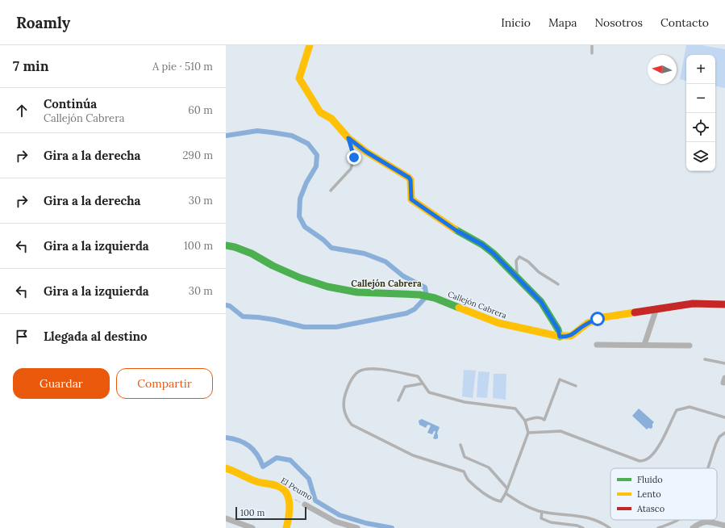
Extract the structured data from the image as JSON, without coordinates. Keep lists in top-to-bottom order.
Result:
{
  "streets": {
    "street": ["Callejón Cabrera", "El Peumo"]
  },
  "districts": ["Callejón Cabrera"],
  "legend": ["Fluido", "Lento", "Atasco"],
  "scale_bar": "100 m",
  "north": "left",
  "page": {
    "header": "Roamly",
    "nav": [
      "Inicio",
      "Mapa",
      "Nosotros",
      "Contacto"
    ],
    "heading": ["7 min", "A pie · 510 m"],
    "map_buttons": ["+", "−"],
    "list": [
      ["Continúa", "Callejón Cabrera", "60 m"],
      ["Gira a la derecha", "290 m"],
      ["Gira a la derecha", "30 m"],
      ["Gira a la izquierda", "100 m"],
      ["Gira a la izquierda", "30 m"],
      "Llegada al destino"
    ],
    "buttons": ["Guardar", "Compartir"],
    "scale": "100 m"
  }
}
